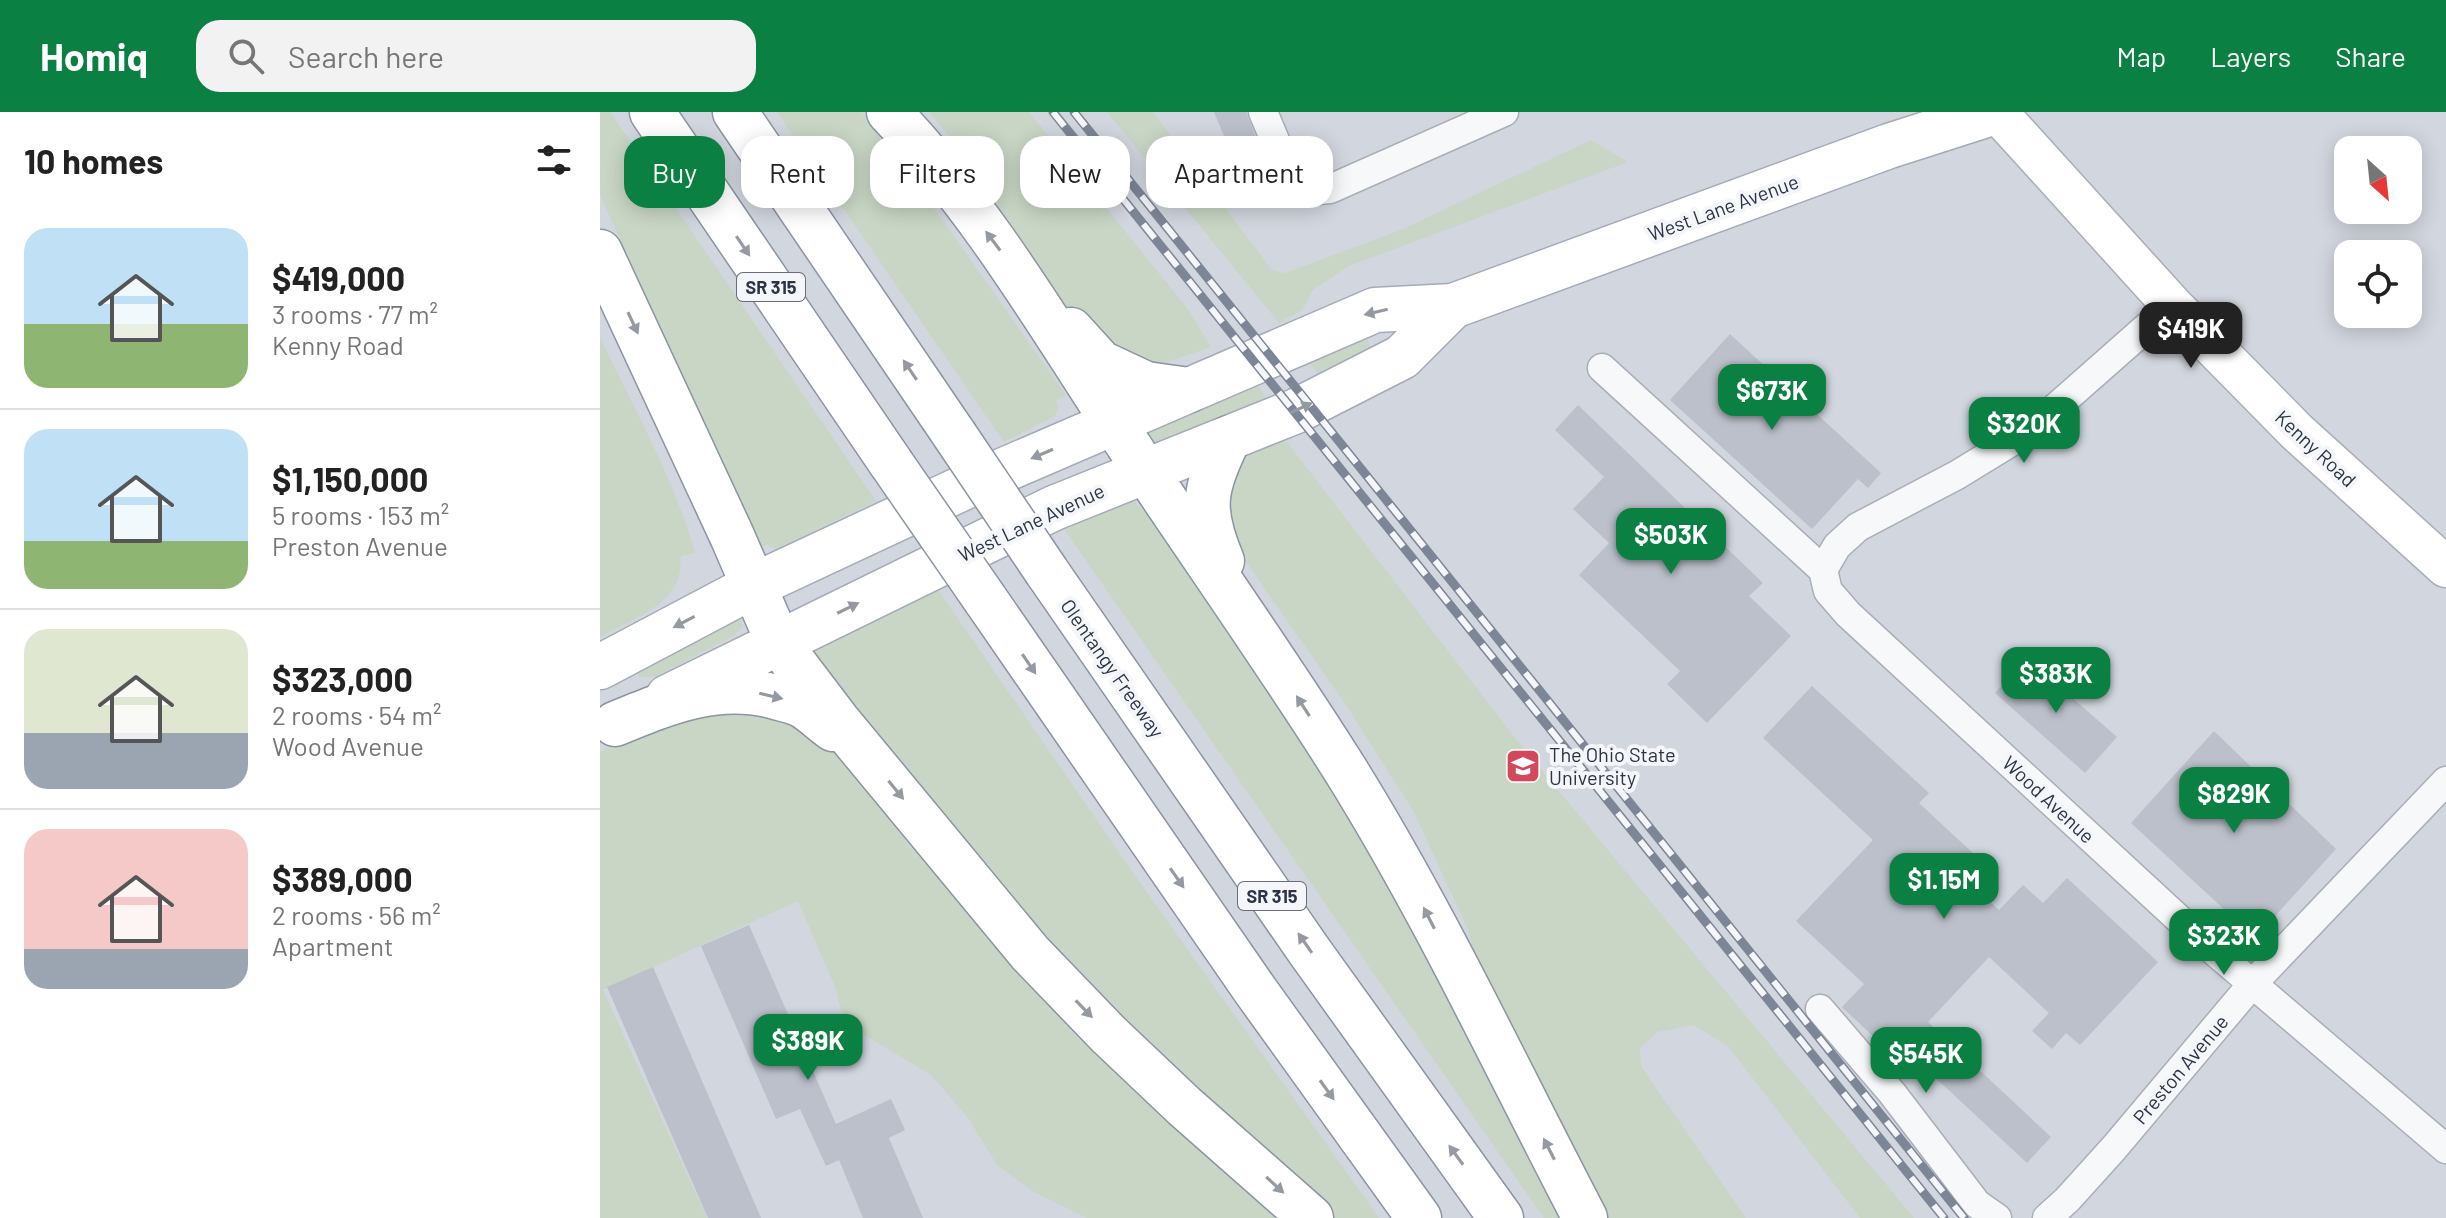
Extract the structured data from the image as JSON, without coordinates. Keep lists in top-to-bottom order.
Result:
{
  "streets": {
    "main road": [
      "West Lane Avenue",
      "SR 315",
      "Kenny Road",
      "Olentangy Freeway"
    ],
    "street": ["Wood Avenue", "Preston Avenue"]
  },
  "crossings": [
    ["West Lane Avenue", "Kenny Road"],
    ["Wood Avenue", "Preston Avenue"]
  ],
  "places": {
    "school or university": ["The Ohio State University"]
  },
  "north": "bottom right",
  "page": {
    "header": "Homiq",
    "search": "Search here",
    "nav": ["Map", "Layers", "Share"],
    "heading": "10 homes",
    "chip": [
      "Buy",
      "Rent",
      "Filters",
      "New",
      "Apartment"
    ],
    "list": [
      {
        "name": "$419,000",
        "note": "3 rooms · 77 m² · Kenny Road"
      },
      {
        "name": "$1,150,000",
        "note": "5 rooms · 153 m² · Preston Avenue"
      },
      {
        "name": "$323,000",
        "note": "2 rooms · 54 m² · Wood Avenue"
      },
      {
        "name": "$389,000",
        "note": "2 rooms · 56 m² · Apartment"
      }
    ],
    "price": [
      "$419K",
      "$673K",
      "$320K",
      "$503K",
      "$383K",
      "$829K",
      "$1.15M",
      "$323K",
      "$389K",
      "$545K"
    ]
  }
}
